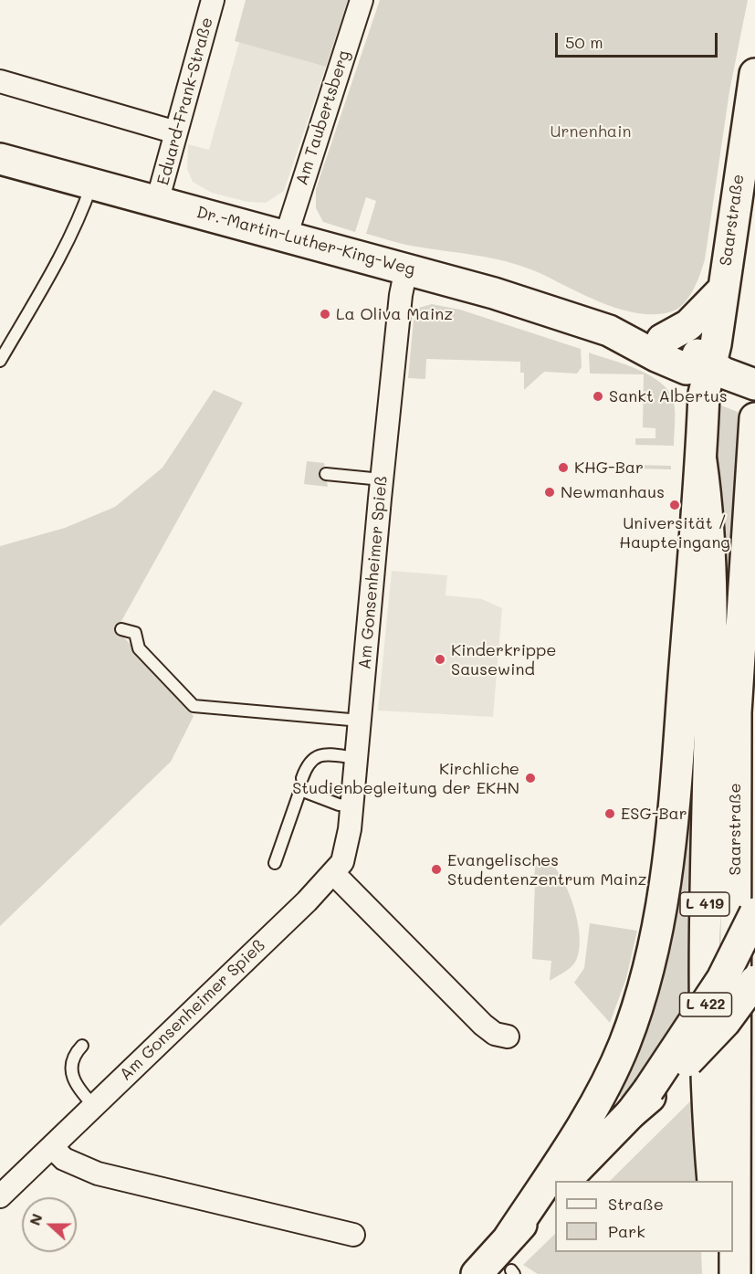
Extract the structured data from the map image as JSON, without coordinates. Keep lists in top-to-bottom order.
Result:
{
  "streets": {
    "main road": [
      "Saarstraße",
      "Dr.-Martin-Luther-King-Weg",
      "L 419",
      "L 422"
    ],
    "street": ["Eduard-Frank-Straße", "Am Taubertsberg", "Am Gonsenheimer Spieß"]
  },
  "crossings": [
    ["Eduard-Frank-Straße", "Dr.-Martin-Luther-King-Weg"],
    ["Am Taubertsberg", "Dr.-Martin-Luther-King-Weg"],
    ["Saarstraße", "Dr.-Martin-Luther-King-Weg"],
    ["Saarstraße", "L 419"],
    ["Dr.-Martin-Luther-King-Weg", "Am Gonsenheimer Spieß"]
  ],
  "parks": ["Urnenhain"],
  "places": [
    "La Oliva Mainz",
    "Sankt Albertus",
    "KHG-Bar",
    "Newmanhaus",
    "Universität / Haupteingang",
    "Kinderkrippe Sausewind",
    "Kirchliche Studienbegleitung der EKHN",
    "ESG-Bar",
    "Evangelisches Studentenzentrum Mainz"
  ],
  "legend": ["Straße", "Park"],
  "scale_bar": "50 m",
  "north": "left"
}
